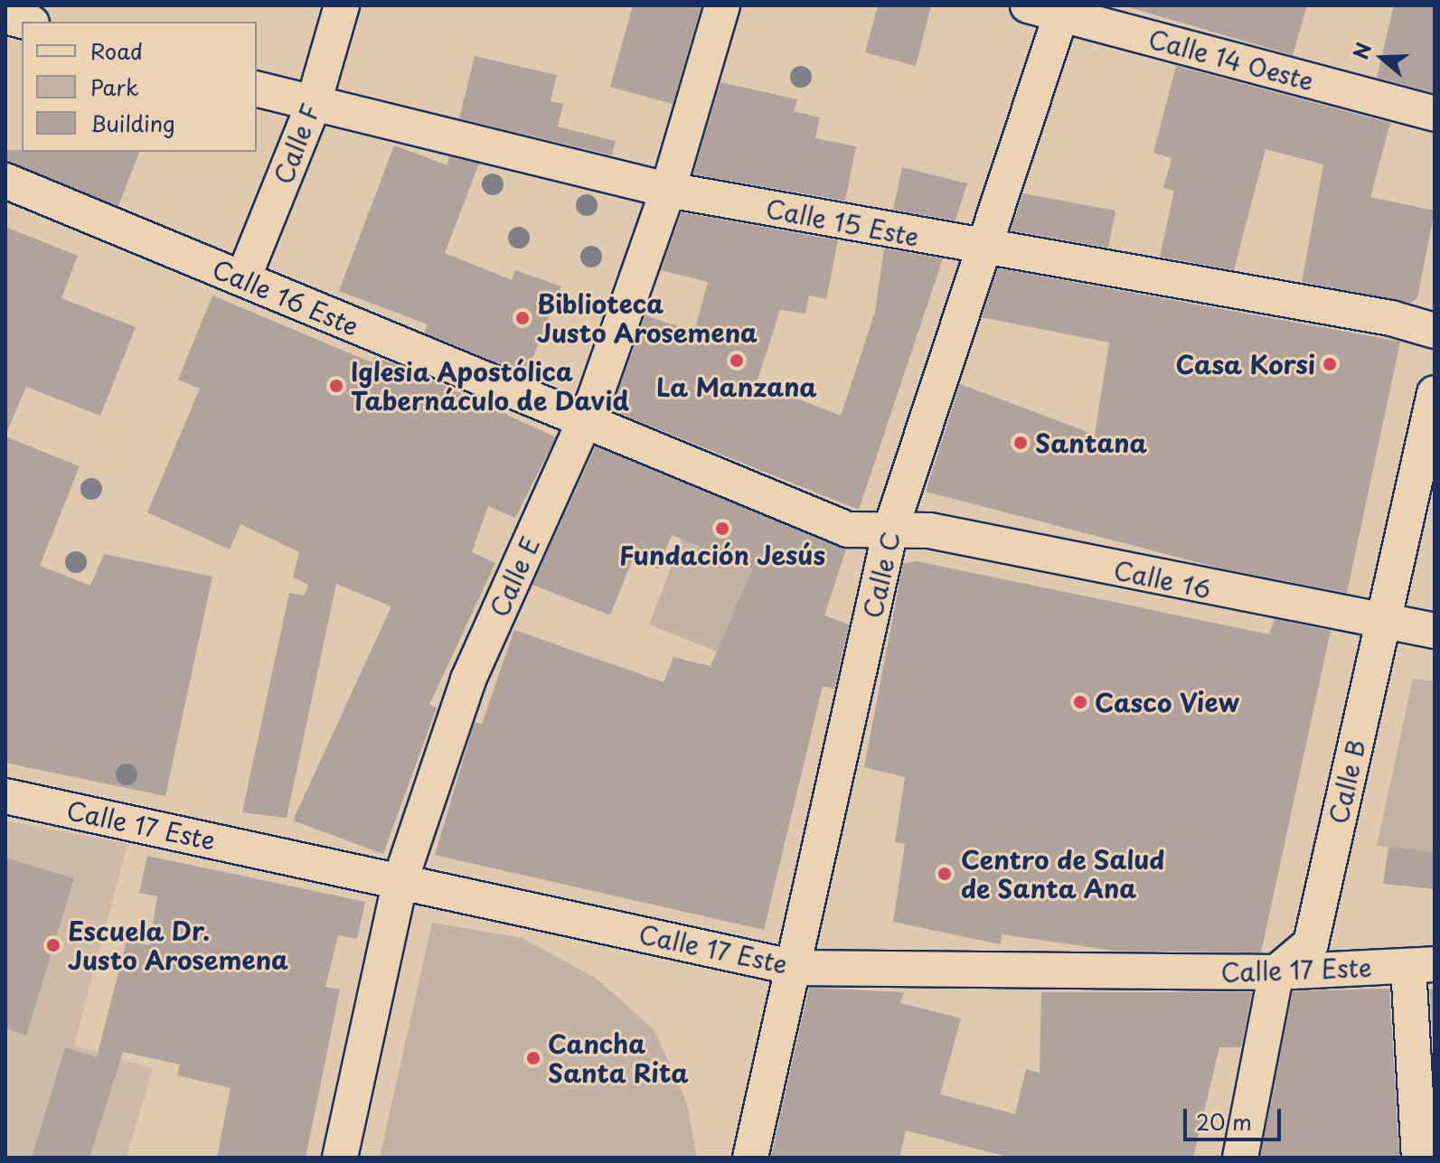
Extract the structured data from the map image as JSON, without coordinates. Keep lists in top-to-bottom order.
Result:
{
  "streets": {
    "street": [
      "Calle 14 Oeste",
      "Calle F",
      "Calle 15 Este",
      "Calle 16 Este",
      "Calle C",
      "Calle E",
      "Calle 16",
      "Calle B",
      "Calle 17 Este"
    ]
  },
  "crossings": [
    ["Calle 14 Oeste", "Calle C"],
    ["Calle F", "Calle 15 Este"],
    ["Calle F", "Calle 16 Este"],
    ["Calle 15 Este", "Calle C"],
    ["Calle 15 Este", "Calle E"],
    ["Calle 16 Este", "Calle C"],
    ["Calle 16 Este", "Calle E"],
    ["Calle 16 Este", "Calle 16"],
    ["Calle C", "Calle 16"],
    ["Calle C", "Calle 17 Este"],
    ["Calle E", "Calle 17 Este"],
    ["Calle 16", "Calle B"],
    ["Calle B", "Calle 17 Este"]
  ],
  "places": [
    "Biblioteca Justo Arosemena",
    "La Manzana",
    "Casa Korsi",
    "Iglesia Apostólica Tabernáculo de David",
    "Santana",
    "Fundación Jesús",
    "Casco View",
    "Centro de Salud de Santa Ana",
    "Escuela Dr. Justo Arosemena",
    "Cancha Santa Rita"
  ],
  "legend": ["Road", "Park", "Building"],
  "scale_bar": "20 m",
  "north": "left"
}
